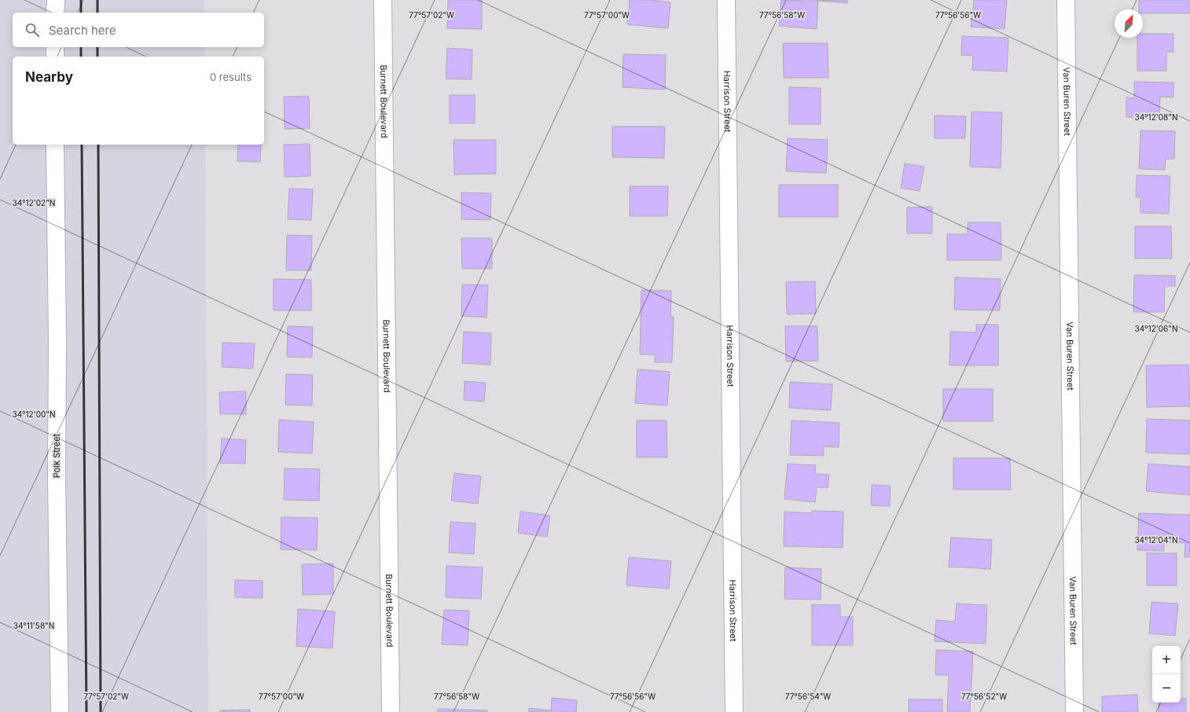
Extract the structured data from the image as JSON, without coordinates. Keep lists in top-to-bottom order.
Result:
{
  "streets": {
    "street": [
      "Burnett Boulevard",
      "Harrison Street",
      "Van Buren Street",
      "Polk Street"
    ]
  },
  "north": "top right",
  "page": {
    "search": "Search here",
    "heading": ["Nearby", "0 results"],
    "map_buttons": ["+", "−"]
  },
  "coordinates": [
    "77°57'02\"W",
    "77°57'00\"W",
    "77°56'58\"W",
    "77°56'56\"W",
    "34°12'08\"N",
    "34°12'02\"N",
    "34°12'06\"N",
    "34°12'00\"N",
    "34°12'04\"N",
    "34°11'58\"N",
    "77°56'52\"W",
    "77°56'54\"W"
  ]
}
